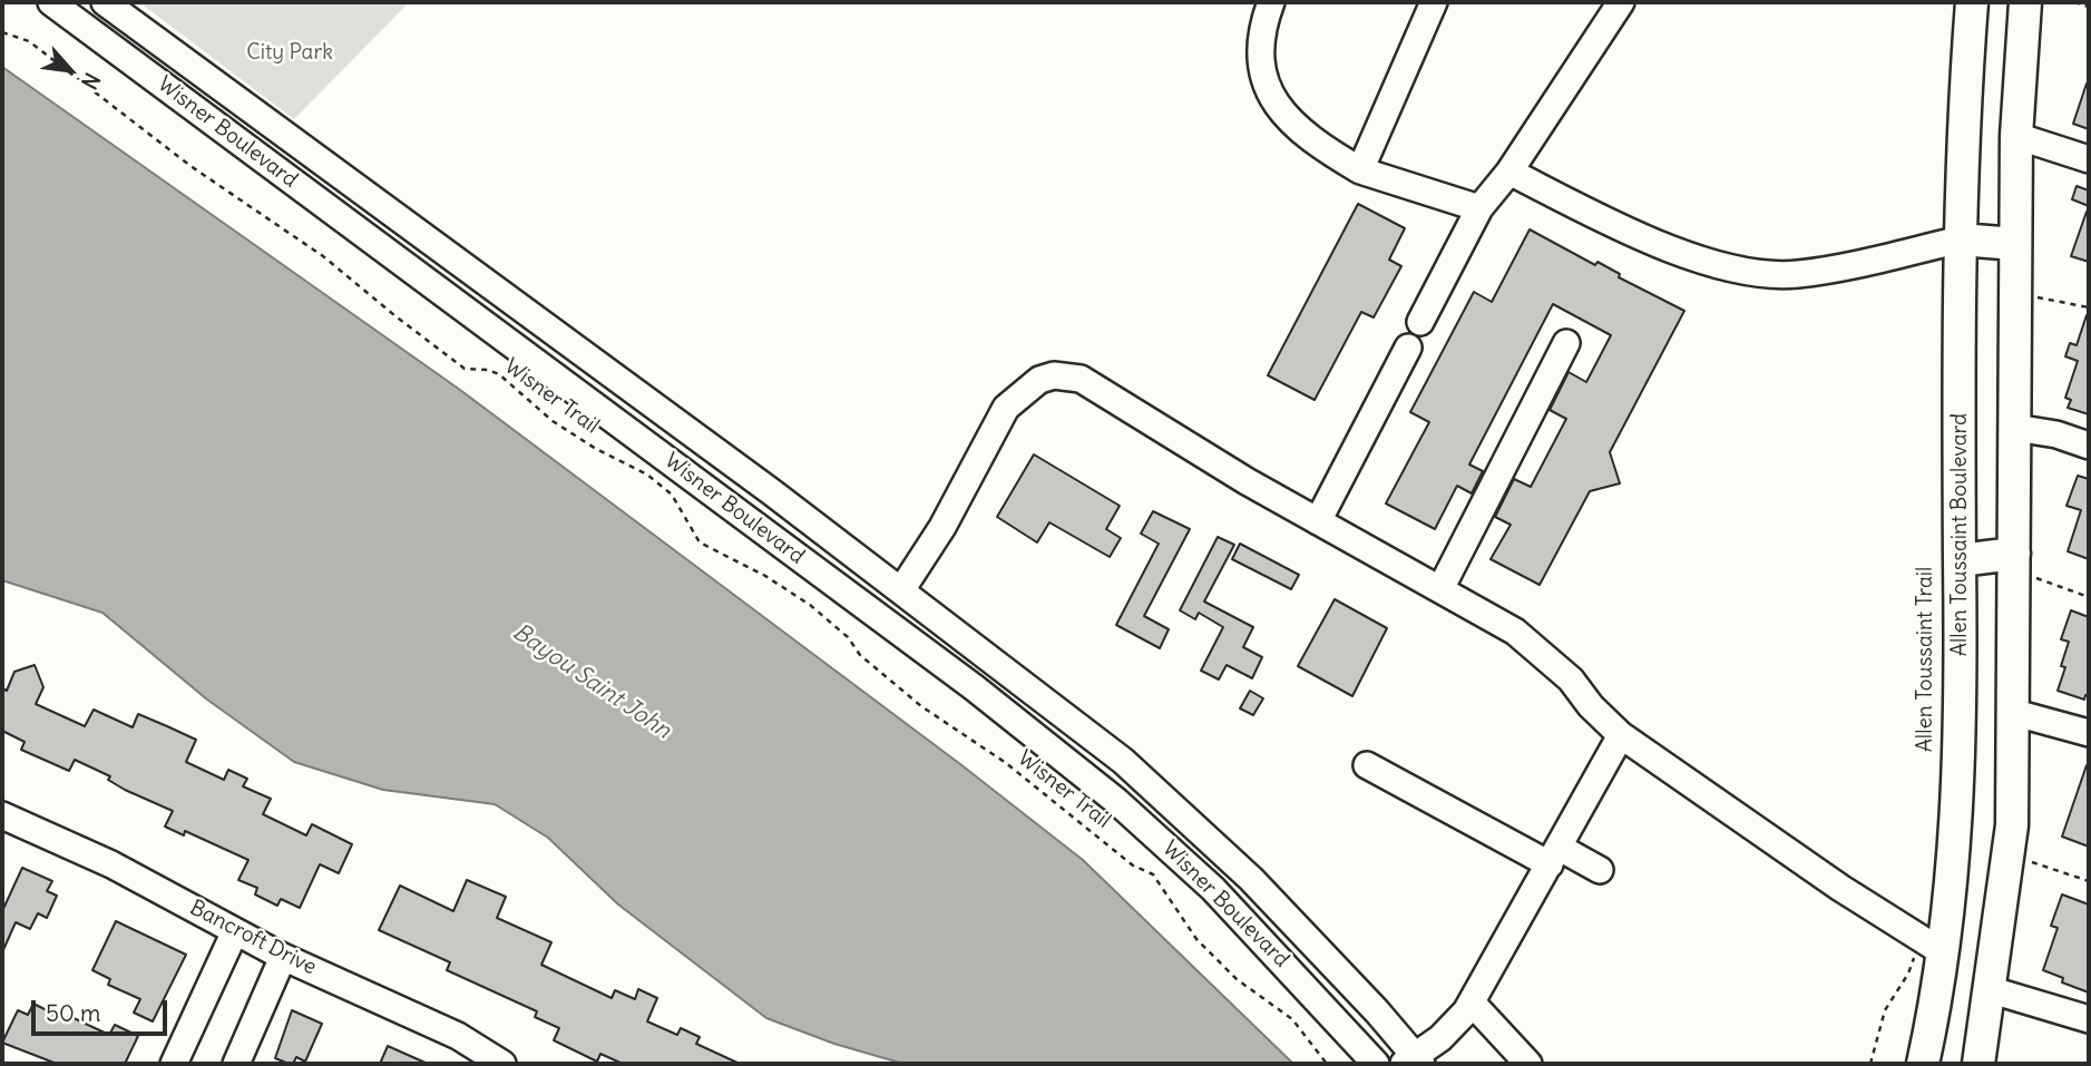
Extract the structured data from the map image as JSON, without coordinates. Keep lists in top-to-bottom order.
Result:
{
  "streets": {
    "main road": ["Allen Toussaint Boulevard"],
    "street": ["Wisner Boulevard", "Bancroft Drive"],
    "path": ["Wisner Trail"]
  },
  "water": ["Bayou Saint John"],
  "parks": ["City Park"],
  "scale_bar": "50 m",
  "north": "bottom right"
}
